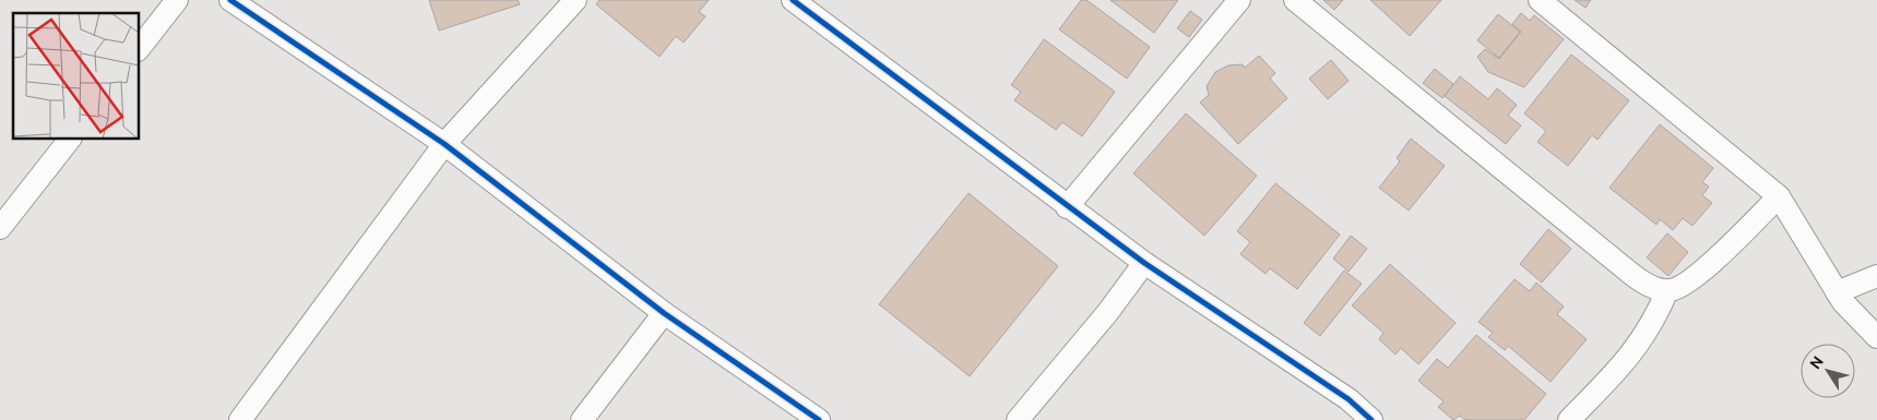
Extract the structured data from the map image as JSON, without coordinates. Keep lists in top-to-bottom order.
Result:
{
  "north": "top left"
}
